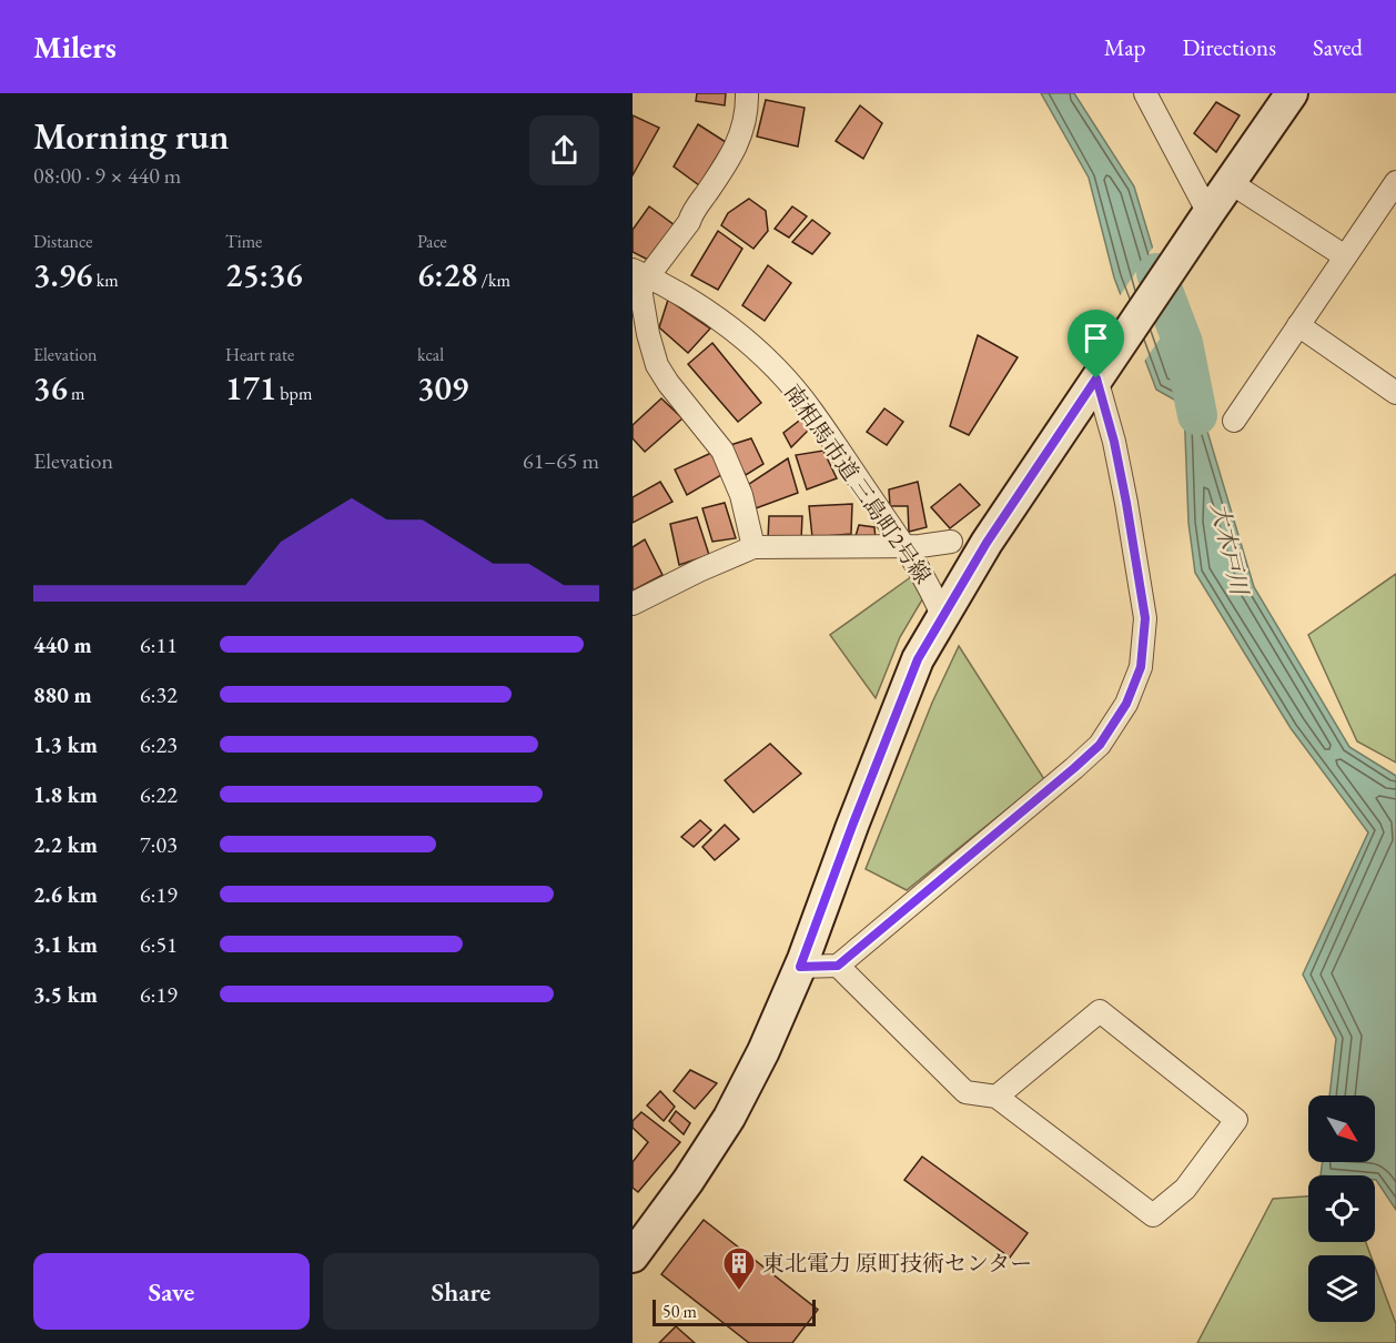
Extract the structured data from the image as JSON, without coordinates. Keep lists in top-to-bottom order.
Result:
{
  "streets": {
    "street": ["南相馬市道 三島町2号線"]
  },
  "water": ["大木戸川"],
  "places": {
    "building": ["東北電力 原町技術センター"]
  },
  "scale_bar": "50 m",
  "north": "bottom right",
  "page": {
    "header": "Milers",
    "nav": ["Map", "Directions", "Saved"],
    "heading": ["Morning run", "08:00 · 9 × 440 m"],
    "stats": [
      ["Distance", "3.96 km"],
      ["Time", "25:36"],
      ["Pace", "6:28 /km"],
      ["Elevation", "36 m"],
      ["Heart rate", "171 bpm"],
      ["kcal", "309"]
    ],
    "chart": ["Elevation", "61–65 m"],
    "list": [
      {
        "name": "440 m",
        "note": "6:11"
      },
      {
        "name": "880 m",
        "note": "6:32"
      },
      {
        "name": "1.3 km",
        "note": "6:23"
      },
      {
        "name": "1.8 km",
        "note": "6:22"
      },
      {
        "name": "2.2 km",
        "note": "7:03"
      },
      {
        "name": "2.6 km",
        "note": "6:19"
      },
      {
        "name": "3.1 km",
        "note": "6:51"
      },
      {
        "name": "3.5 km",
        "note": "6:19"
      }
    ],
    "buttons": ["Save", "Share"],
    "scale": "50 m"
  }
}
